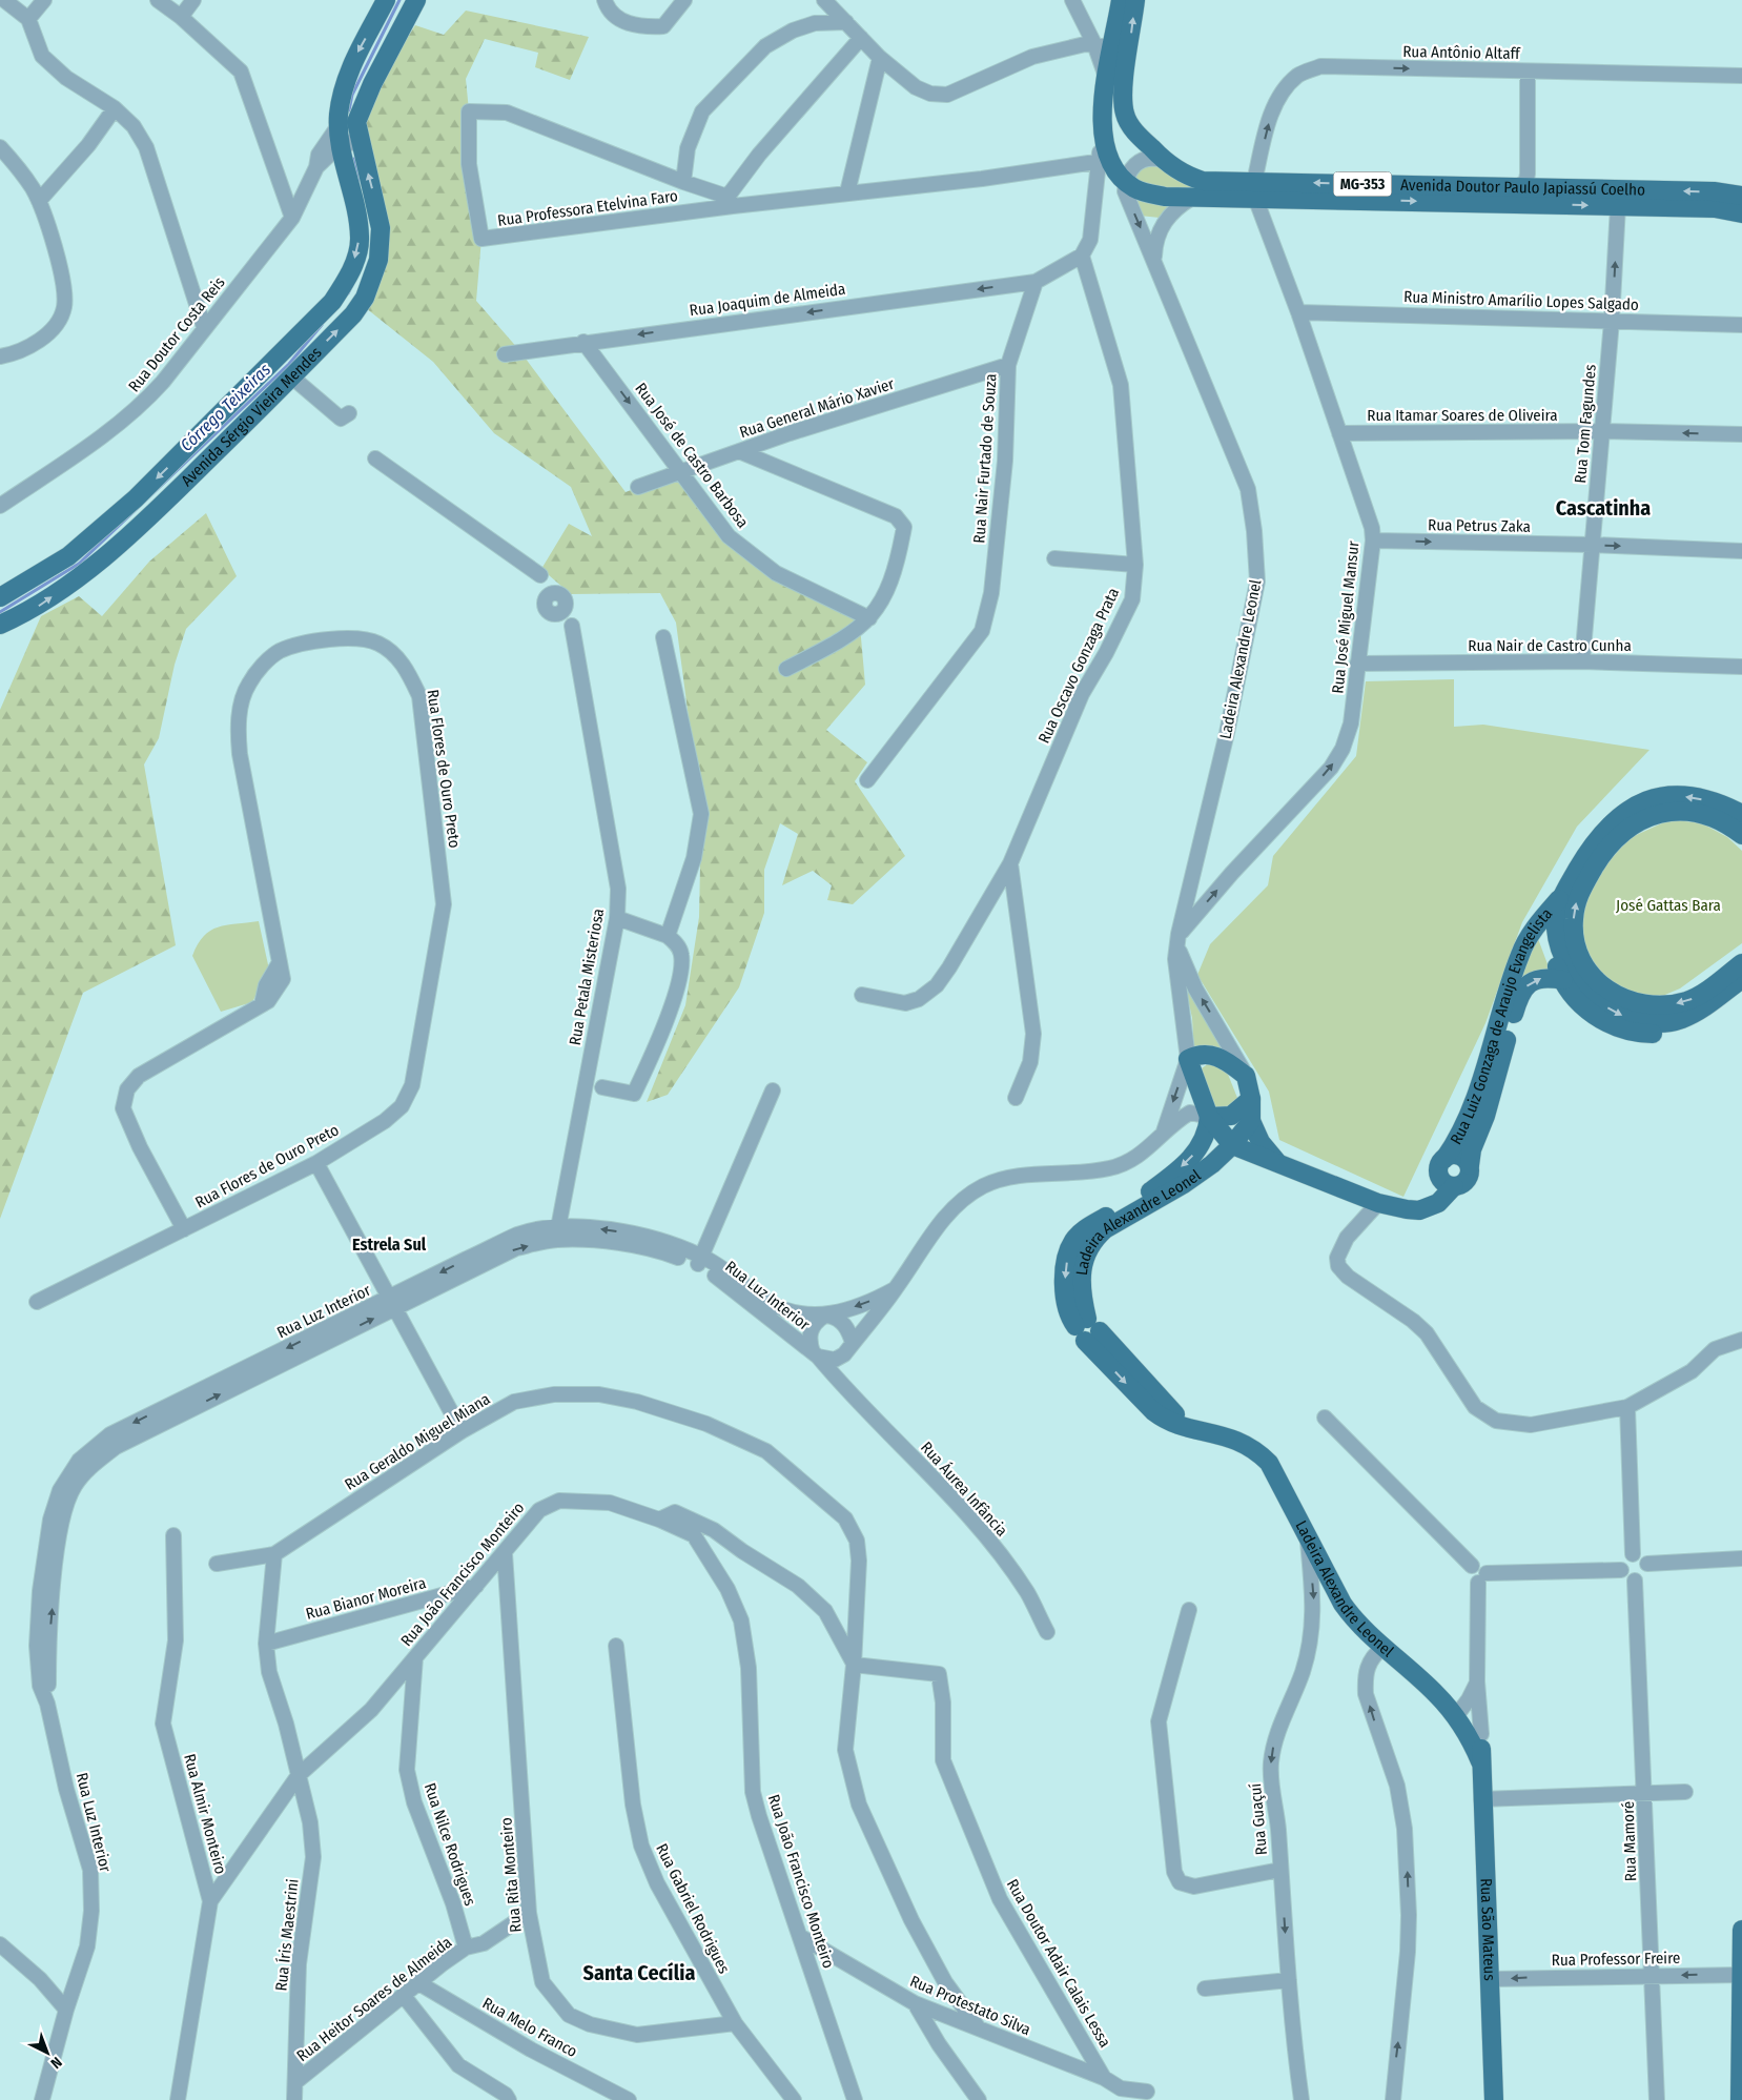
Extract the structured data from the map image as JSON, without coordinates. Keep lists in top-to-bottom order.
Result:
{
  "streets": {
    "main road": [
      "MG-353",
      "Avenida Doutor Paulo Japiassú Coelho",
      "Avenida Sérgio Vieira Mendes",
      "Ladeira Alexandre Leonel",
      "Rua Luiz Gonzaga de Araujo Evangelista",
      "Rua São Mateus"
    ],
    "street": [
      "Rua Antônio Altaff",
      "Rua Professora Etelvina Faro",
      "Rua Joaquim de Almeida",
      "Rua Ministro Amarílio Lopes Salgado",
      "Rua Doutor Costa Reis",
      "Rua General Mário Xavier",
      "Rua Itamar Soares de Oliveira",
      "Rua Tom Fagundes",
      "Rua José de Castro Barbosa",
      "Rua Nair Furtado de Souza",
      "Rua Petrus Zaka",
      "Rua José Miguel Mansur",
      "Rua Nair de Castro Cunha",
      "Rua Oscavo Gonzaga Prata",
      "Rua Flores de Ouro Preto",
      "Rua Petala Misteriosa",
      "Rua Luz Interior",
      "Rua Geraldo Miguel Miana",
      "Rua Áurea Infância",
      "Rua João Francisco Monteiro",
      "Rua Bianor Moreira",
      "Rua Almir Monteiro",
      "Rua Guaçuí",
      "Rua Mamoré",
      "Rua Nilce Rodrigues",
      "Rua Rita Monteiro",
      "Rua Gabriel Rodrigues",
      "Rua Íris Maestrini",
      "Rua Professor Freire",
      "Rua Doutor Adair Calais Lessa",
      "Rua Heitor Soares de Almeida",
      "Rua Protestato Silva",
      "Rua Melo Franco"
    ]
  },
  "crossings": [
    ["Rua Antônio Altaff", "Avenida Doutor Paulo Japiassú Coelho"],
    ["Rua Antônio Altaff", "Rua José Miguel Mansur"],
    ["MG-353", "Avenida Doutor Paulo Japiassú Coelho"],
    ["MG-353", "Rua Professora Etelvina Faro"],
    ["MG-353", "Ladeira Alexandre Leonel"],
    ["Avenida Doutor Paulo Japiassú Coelho", "Rua Tom Fagundes"],
    ["Avenida Doutor Paulo Japiassú Coelho", "Rua José Miguel Mansur"],
    ["Avenida Doutor Paulo Japiassú Coelho", "Ladeira Alexandre Leonel"],
    ["Rua Joaquim de Almeida", "Rua José de Castro Barbosa"],
    ["Rua Joaquim de Almeida", "Rua Nair Furtado de Souza"],
    ["Rua Ministro Amarílio Lopes Salgado", "Rua Tom Fagundes"],
    ["Rua Ministro Amarílio Lopes Salgado", "Rua José Miguel Mansur"],
    ["Rua Doutor Costa Reis", "Avenida Sérgio Vieira Mendes"],
    ["Rua General Mário Xavier", "Rua José de Castro Barbosa"],
    ["Rua General Mário Xavier", "Rua Nair Furtado de Souza"],
    ["Rua Itamar Soares de Oliveira", "Rua Tom Fagundes"],
    ["Rua Itamar Soares de Oliveira", "Rua José Miguel Mansur"],
    ["Rua Tom Fagundes", "Rua Petrus Zaka"],
    ["Rua Tom Fagundes", "Rua Nair de Castro Cunha"],
    ["Rua Petrus Zaka", "Rua José Miguel Mansur"],
    ["Rua José Miguel Mansur", "Rua Nair de Castro Cunha"],
    ["Rua José Miguel Mansur", "Ladeira Alexandre Leonel"],
    ["Ladeira Alexandre Leonel", "Rua Guaçuí"],
    ["Ladeira Alexandre Leonel", "Rua São Mateus"],
    ["Rua Petala Misteriosa", "Rua Luz Interior"],
    ["Rua Luz Interior", "Rua Áurea Infância"],
    ["Rua Geraldo Miguel Miana", "Rua Íris Maestrini"],
    ["Rua Geraldo Miguel Miana", "Rua Doutor Adair Calais Lessa"],
    ["Rua Geraldo Miguel Miana", "Rua Protestato Silva"],
    ["Rua João Francisco Monteiro", "Rua Bianor Moreira"],
    ["Rua João Francisco Monteiro", "Rua Almir Monteiro"],
    ["Rua João Francisco Monteiro", "Rua Nilce Rodrigues"],
    ["Rua João Francisco Monteiro", "Rua Rita Monteiro"],
    ["Rua João Francisco Monteiro", "Rua Íris Maestrini"],
    ["Rua João Francisco Monteiro", "Rua Protestato Silva"],
    ["Rua Bianor Moreira", "Rua Íris Maestrini"],
    ["Rua Mamoré", "Rua Professor Freire"],
    ["Rua Nilce Rodrigues", "Rua Heitor Soares de Almeida"],
    ["Rua Rita Monteiro", "Rua Gabriel Rodrigues"],
    ["Rua Rita Monteiro", "Rua Heitor Soares de Almeida"],
    ["Rua São Mateus", "Rua Professor Freire"],
    ["Rua Íris Maestrini", "Rua Heitor Soares de Almeida"],
    ["Rua Doutor Adair Calais Lessa", "Rua Protestato Silva"],
    ["Rua Heitor Soares de Almeida", "Rua Melo Franco"]
  ],
  "one_way": [
    "Rua Antônio Altaff",
    "Rua Joaquim de Almeida",
    "Rua José de Castro Barbosa",
    "Rua Petrus Zaka",
    "Rua José Miguel Mansur",
    "Rua Professor Freire"
  ],
  "districts": ["Cascatinha", "Estrela Sul", "Santa Cecília"],
  "water": ["Córrego Teixeiras"],
  "parks": ["José Gattas Bara"],
  "north": "bottom right"
}
